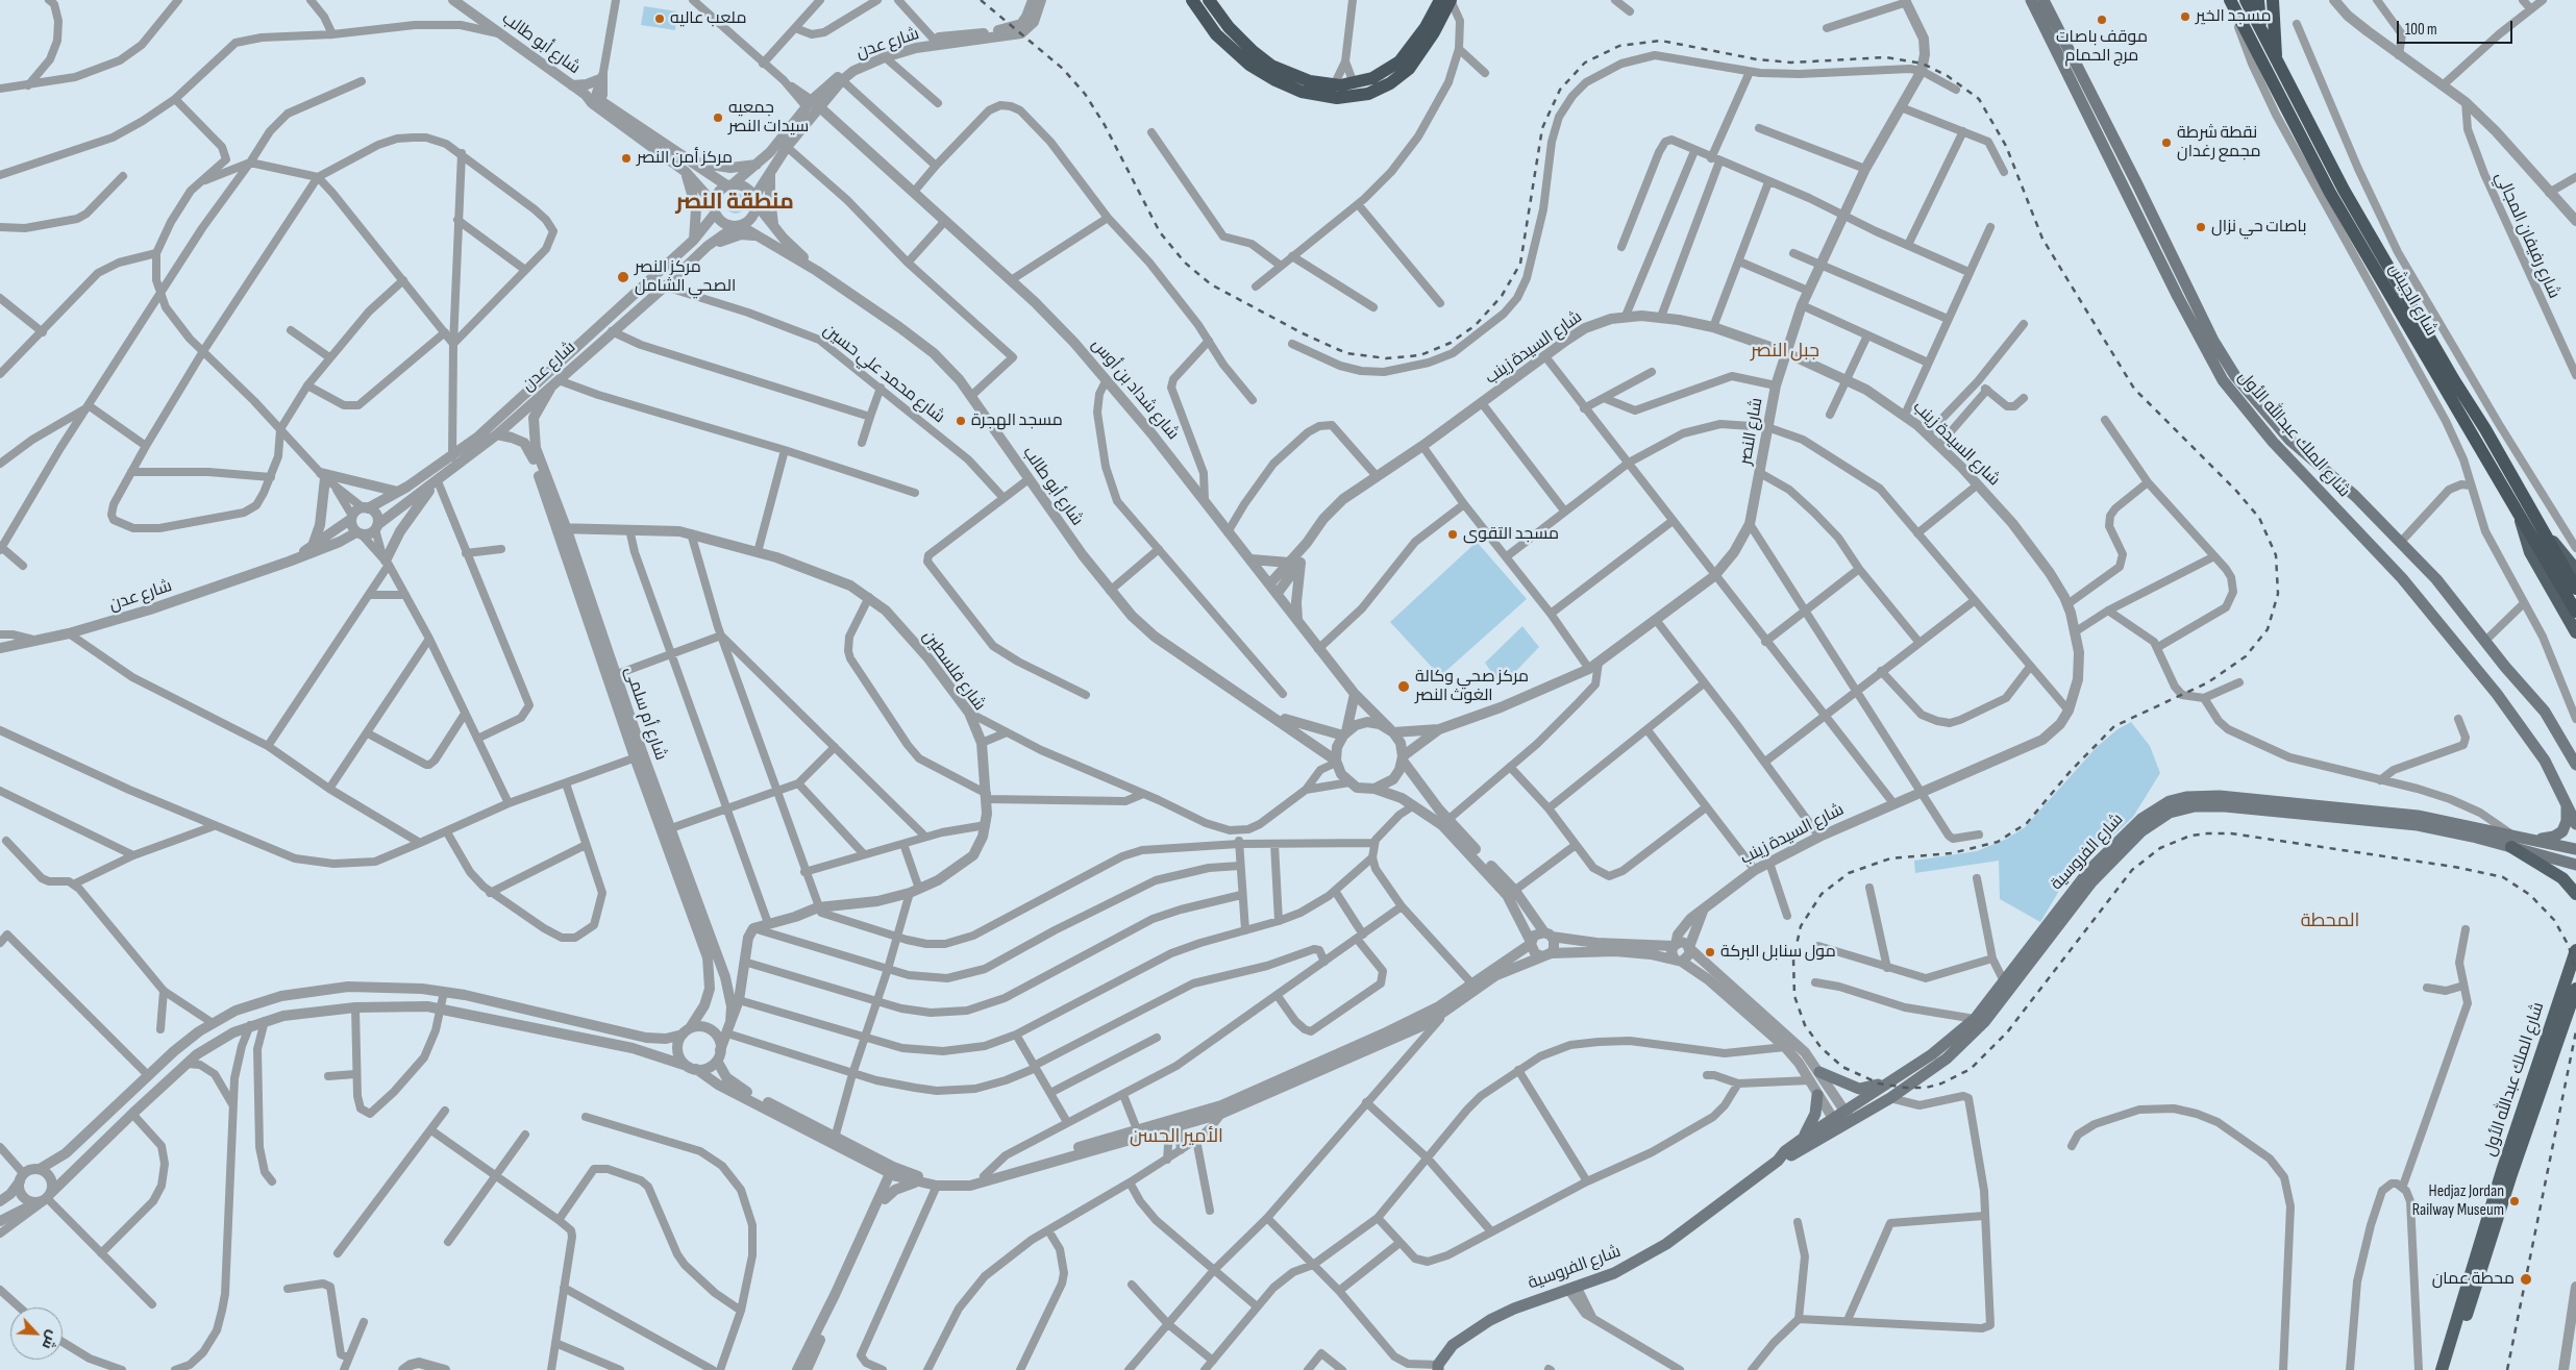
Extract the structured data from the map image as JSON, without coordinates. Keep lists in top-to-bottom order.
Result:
{
  "streets": {
    "highway": ["شارع الجيش"],
    "main road": ["شارع الملك عبدالله الأول", "شارع الفروسية"],
    "street": [
      "شارع أبو طالب",
      "شارع عدن",
      "شارع رفيفان المجالي",
      "شارع السيدة زينب",
      "شارع محمد علي حسين",
      "شارع شداد بن أوس",
      "شارع النصر",
      "شارع فلسطين",
      "شارع أم سلمى"
    ]
  },
  "crossings": [
    ["شارع أبو طالب", "شارع عدن"],
    ["شارع أبو طالب", "شارع شداد بن أوس"],
    ["شارع أبو طالب", "شارع النصر"],
    ["شارع عدن", "شارع محمد علي حسين"],
    ["شارع عدن", "شارع شداد بن أوس"],
    ["شارع عدن", "شارع أم سلمى"],
    ["شارع السيدة زينب", "شارع شداد بن أوس"],
    ["شارع السيدة زينب", "شارع النصر"],
    ["شارع شداد بن أوس", "شارع النصر"],
    ["شارع فلسطين", "شارع أم سلمى"]
  ],
  "districts": [
    "منطقة النصر",
    "جبل النصر",
    "المحطة",
    "الأمير الحسن"
  ],
  "places": [
    "مسجد الخير",
    "ملعب عاليه",
    "موقف باصات مرج الحمام",
    "جمعيه سيدات النصر",
    "نقطة شرطة مجمع رغدان",
    "مركز أمن النصر",
    "باصات حي نزال",
    "مركز النصر الصحي الشامل",
    "مسجد الهجرة",
    "مسجد التقوى",
    "مركز صحي وكالة الغوث النصر",
    "مول سنابل البركة",
    "Hedjaz Jordan Railway Museum",
    "محطة عمان"
  ],
  "scale_bar": "100 m",
  "north": "bottom right"
}
